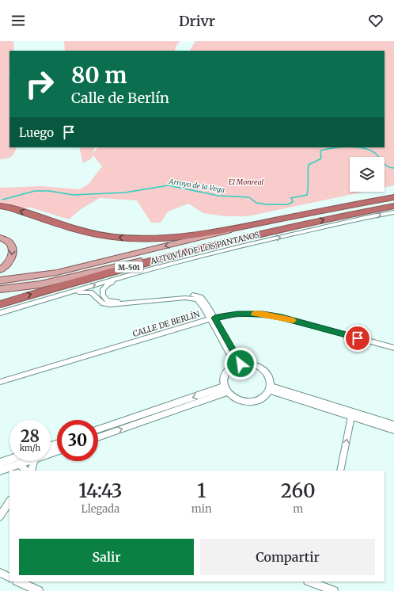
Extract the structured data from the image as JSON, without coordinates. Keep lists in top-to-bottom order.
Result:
{
  "streets": {
    "highway": ["AUTOVÍA DE LOS PANTANOS", "M-501"],
    "street": ["CALLE DE BERLÍN"]
  },
  "water": ["Arroyo de la Vega"],
  "parks": ["El Monreal"],
  "page": {
    "header": "Drivr",
    "turn": ["80 m", "Calle de Berlín"],
    "then": "Luego",
    "speed": "28 km/h",
    "limit": "30",
    "eta": [
      "14:43",
      "Llegada",
      "1",
      "min",
      "260",
      "m"
    ],
    "buttons": ["Salir", "Compartir"]
  }
}
